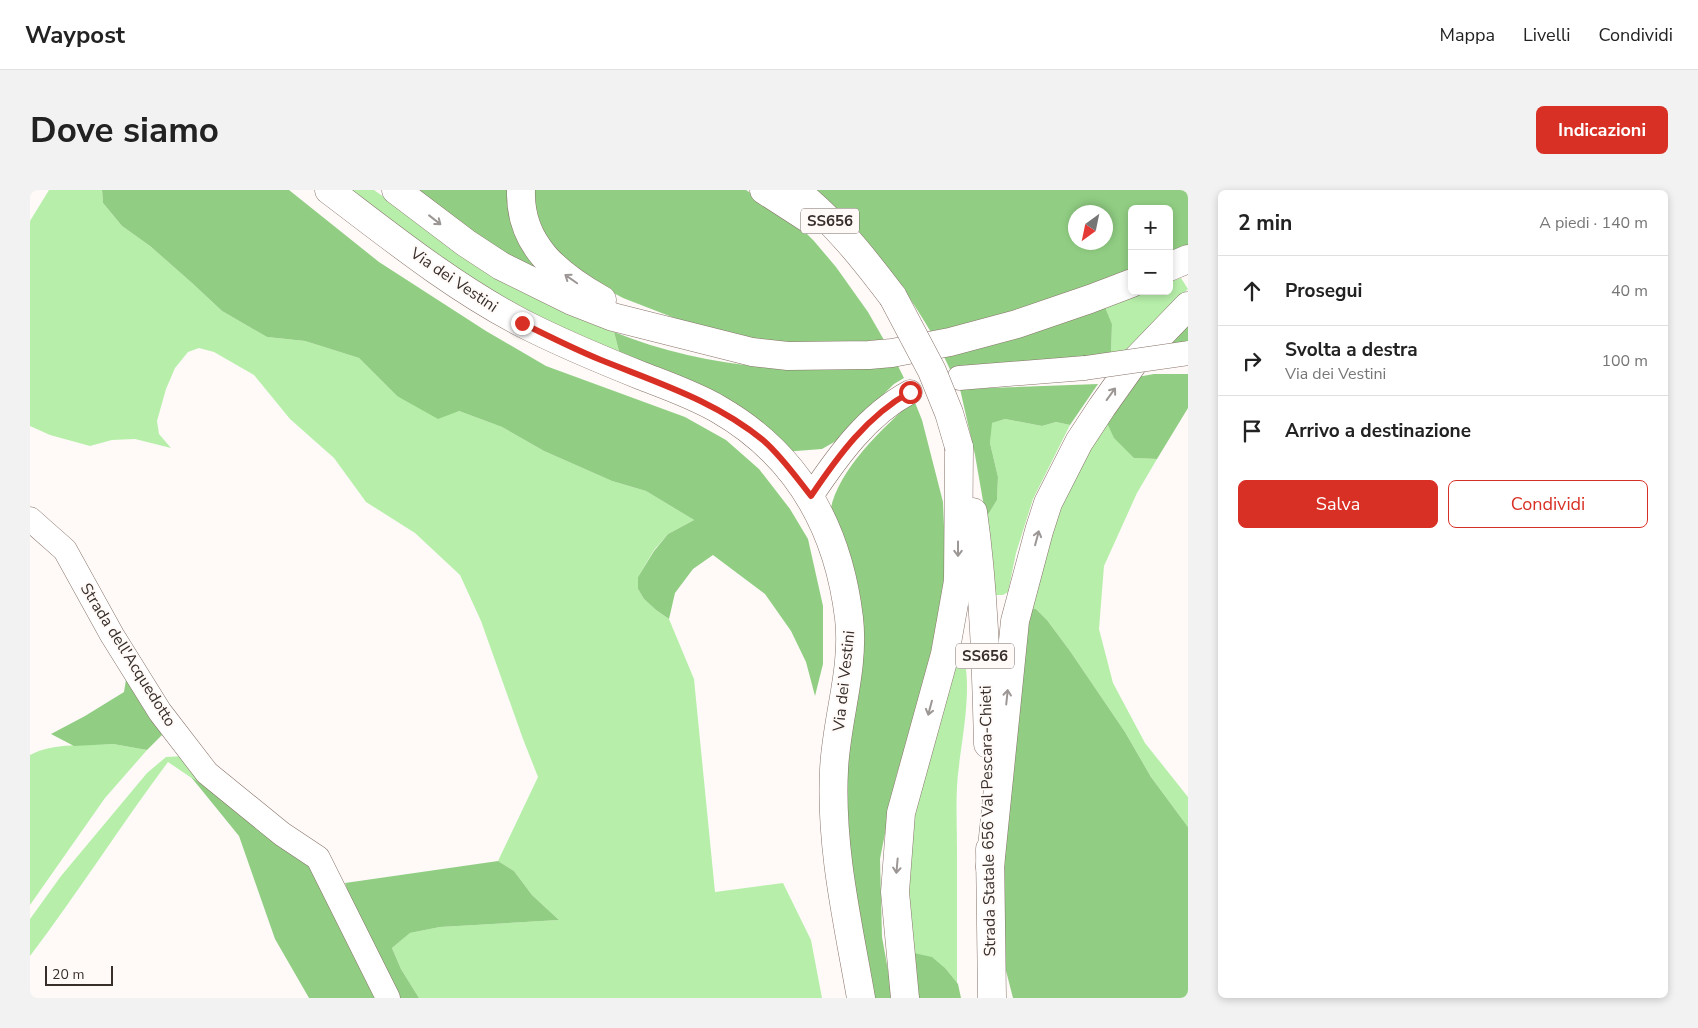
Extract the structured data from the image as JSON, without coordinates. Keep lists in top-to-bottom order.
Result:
{
  "streets": {
    "main road": ["SS656", "Via dei Vestini", "Strada Statale 656 Val Pescara-Chieti"],
    "street": ["Strada dell'Acquedotto"]
  },
  "scale_bar": "20 m",
  "north": "bottom left",
  "page": {
    "header": "Waypost",
    "nav": ["Mappa", "Livelli", "Condividi"],
    "buttons": [
      "Indicazioni",
      ["Salva", "Condividi"]
    ],
    "title": "Dove siamo",
    "heading": ["2 min", "A piedi · 140 m"],
    "map_buttons": ["+", "−"],
    "list": [
      ["Prosegui", "40 m"],
      ["Svolta a destra", "Via dei Vestini", "100 m"],
      "Arrivo a destinazione"
    ],
    "scale": "20 m"
  }
}
